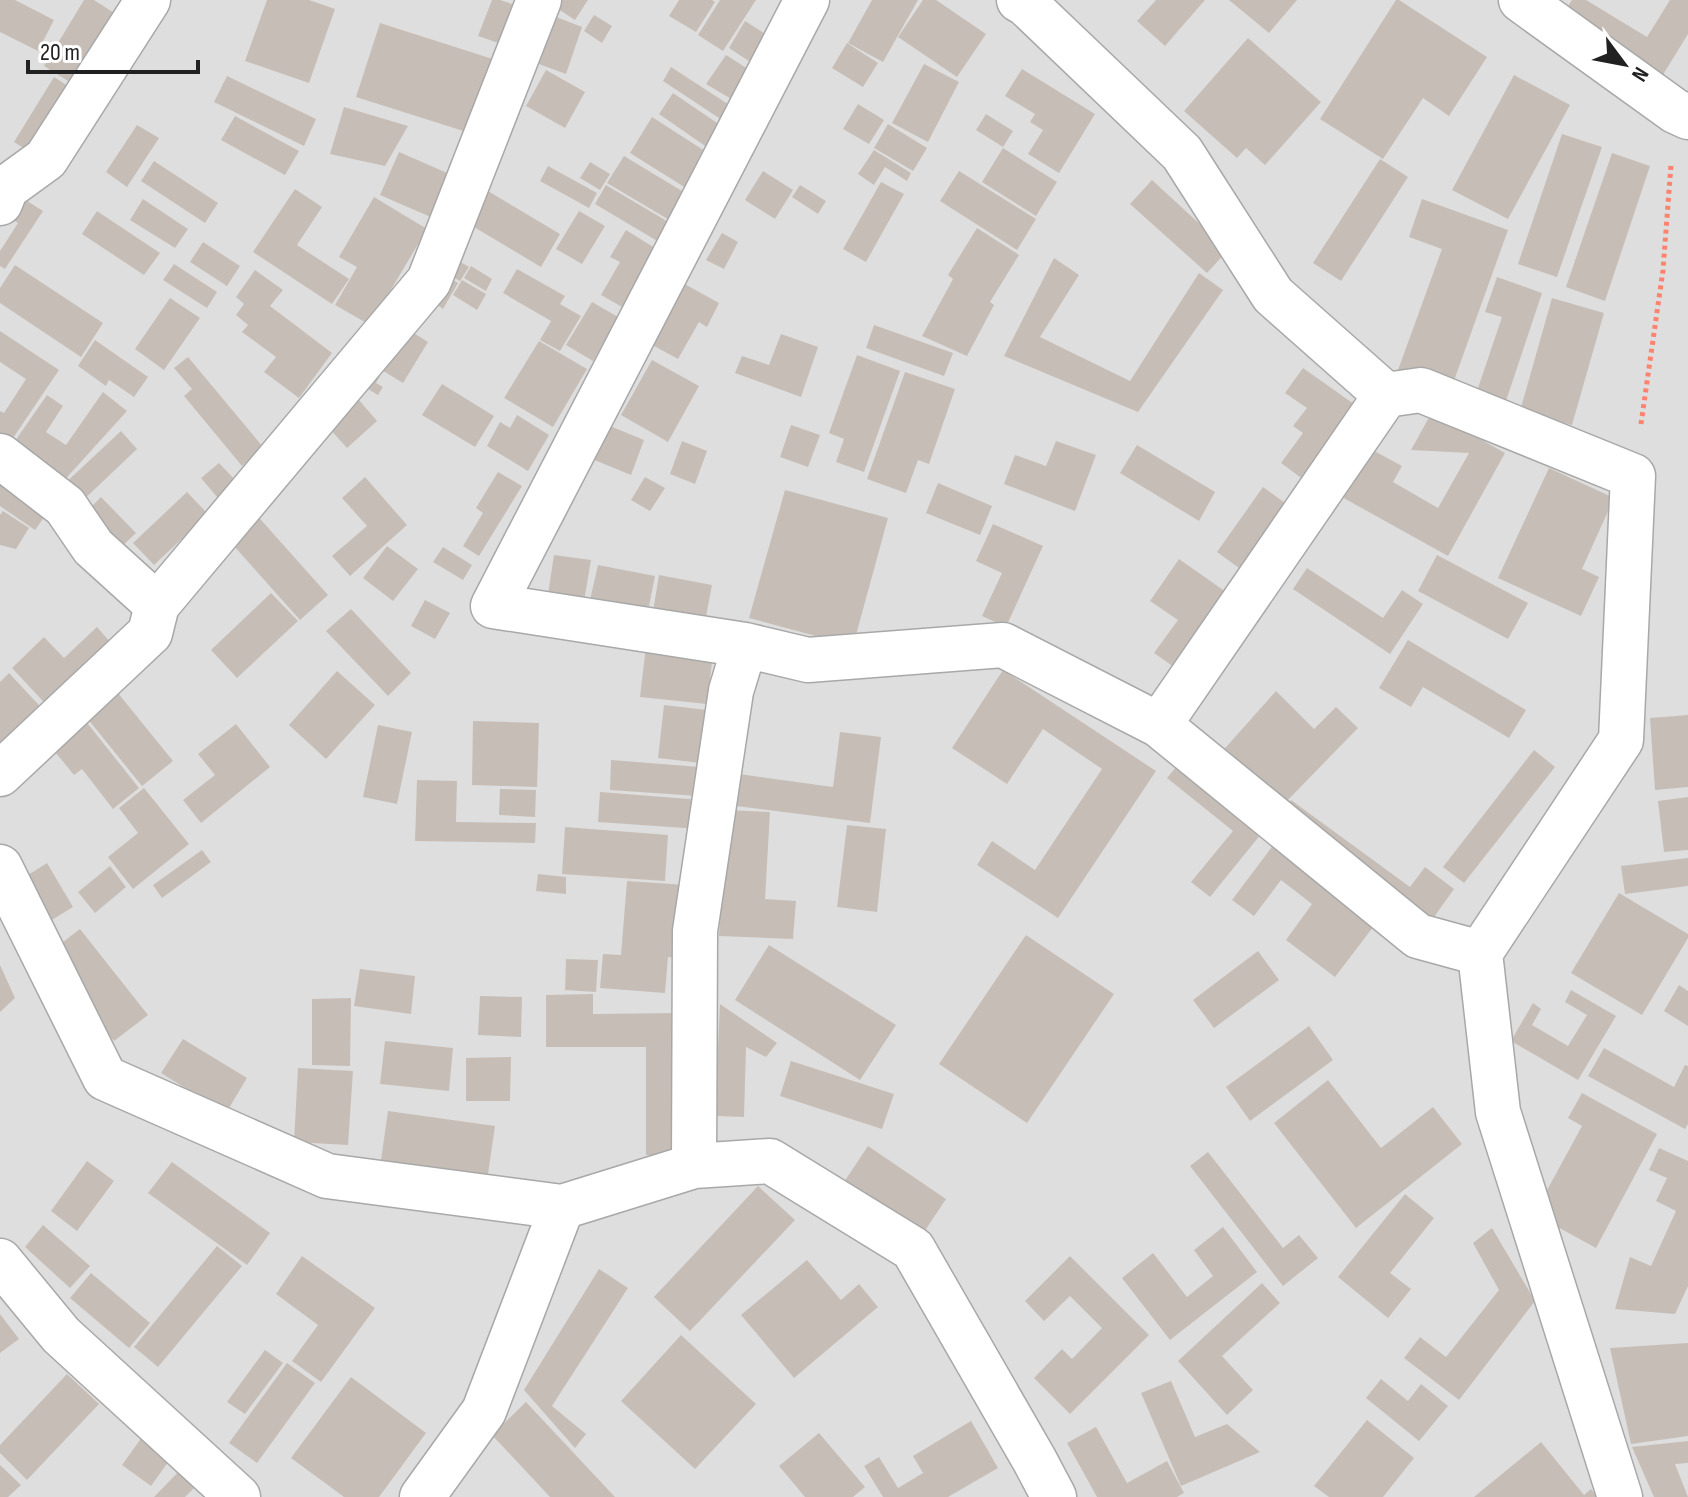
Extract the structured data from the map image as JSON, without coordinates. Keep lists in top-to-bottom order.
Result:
{
  "scale_bar": "20 m",
  "north": "bottom right"
}
